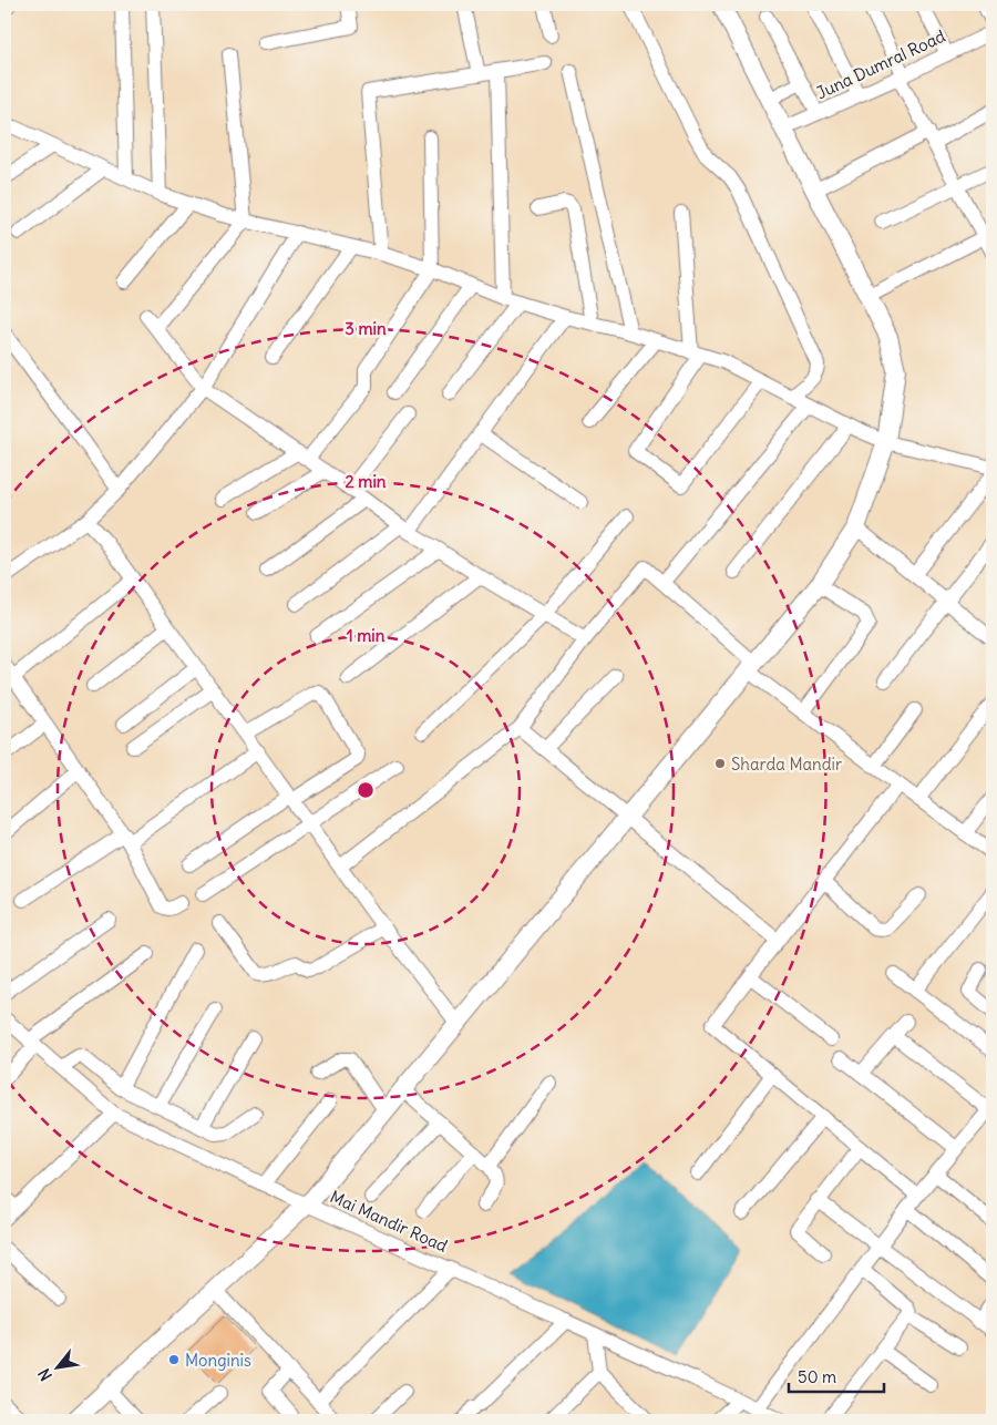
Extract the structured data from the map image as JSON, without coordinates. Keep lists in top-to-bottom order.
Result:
{
  "streets": {
    "street": ["Juna Dumral Road", "Mai Mandir Road"]
  },
  "places": ["Sharda Mandir", "Monginis"],
  "scale_bar": "50 m",
  "north": "bottom left",
  "rings": ["3 min", "2 min", "1 min"]
}
